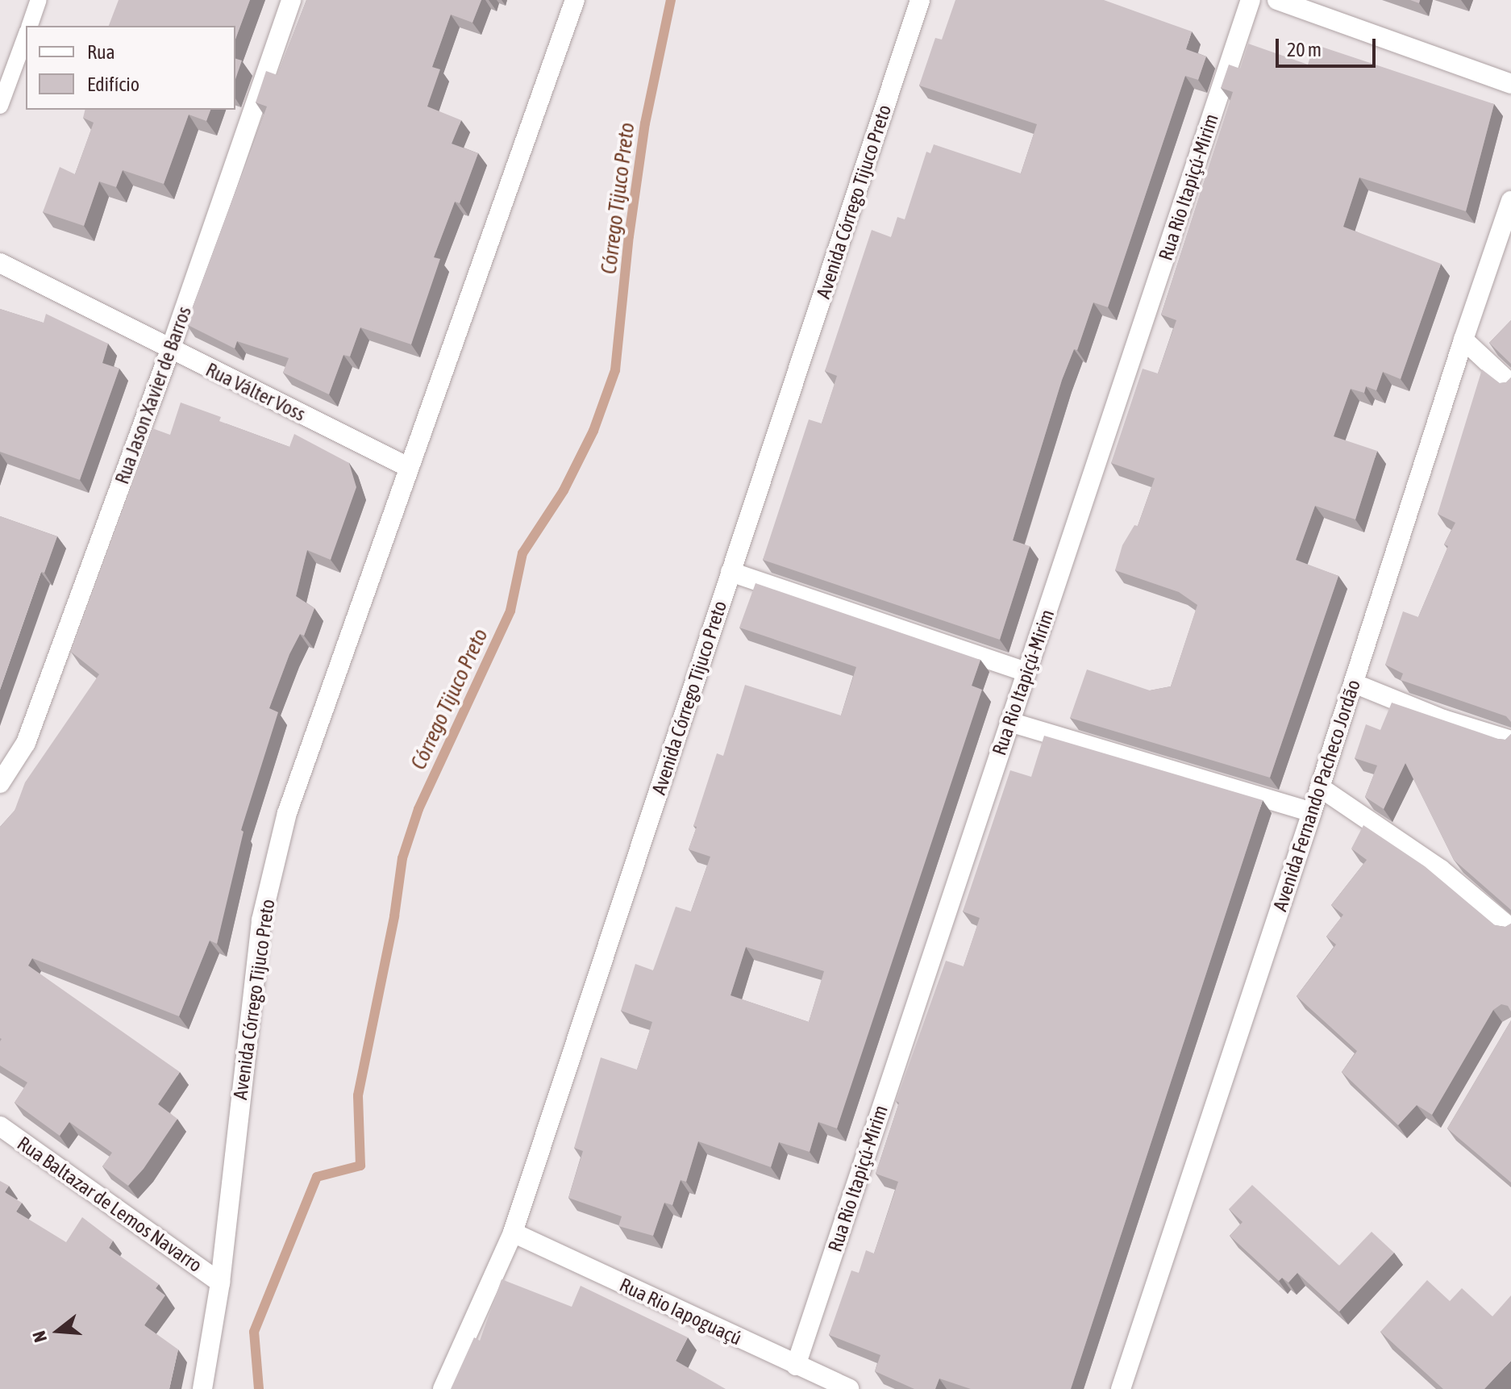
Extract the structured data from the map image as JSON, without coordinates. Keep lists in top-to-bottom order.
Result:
{
  "streets": {
    "street": [
      "Rua Rio Itapiçú-Mirim",
      "Avenida Córrego Tijuco Preto",
      "Rua Válter Voss",
      "Rua Jason Xavier de Barros",
      "Avenida Fernando Pacheco Jordão",
      "Rua Baltazar de Lemos Navarro",
      "Rua Rio Iapoguaçú"
    ]
  },
  "crossings": [
    ["Rua Rio Itapiçú-Mirim", "Rua Rio Iapoguaçú"],
    ["Avenida Córrego Tijuco Preto", "Rua Válter Voss"],
    ["Avenida Córrego Tijuco Preto", "Rua Baltazar de Lemos Navarro"],
    ["Avenida Córrego Tijuco Preto", "Rua Rio Iapoguaçú"],
    ["Rua Válter Voss", "Rua Jason Xavier de Barros"]
  ],
  "water": ["Córrego Tijuco Preto"],
  "legend": ["Rua", "Edifício"],
  "scale_bar": "20 m",
  "north": "left"
}
